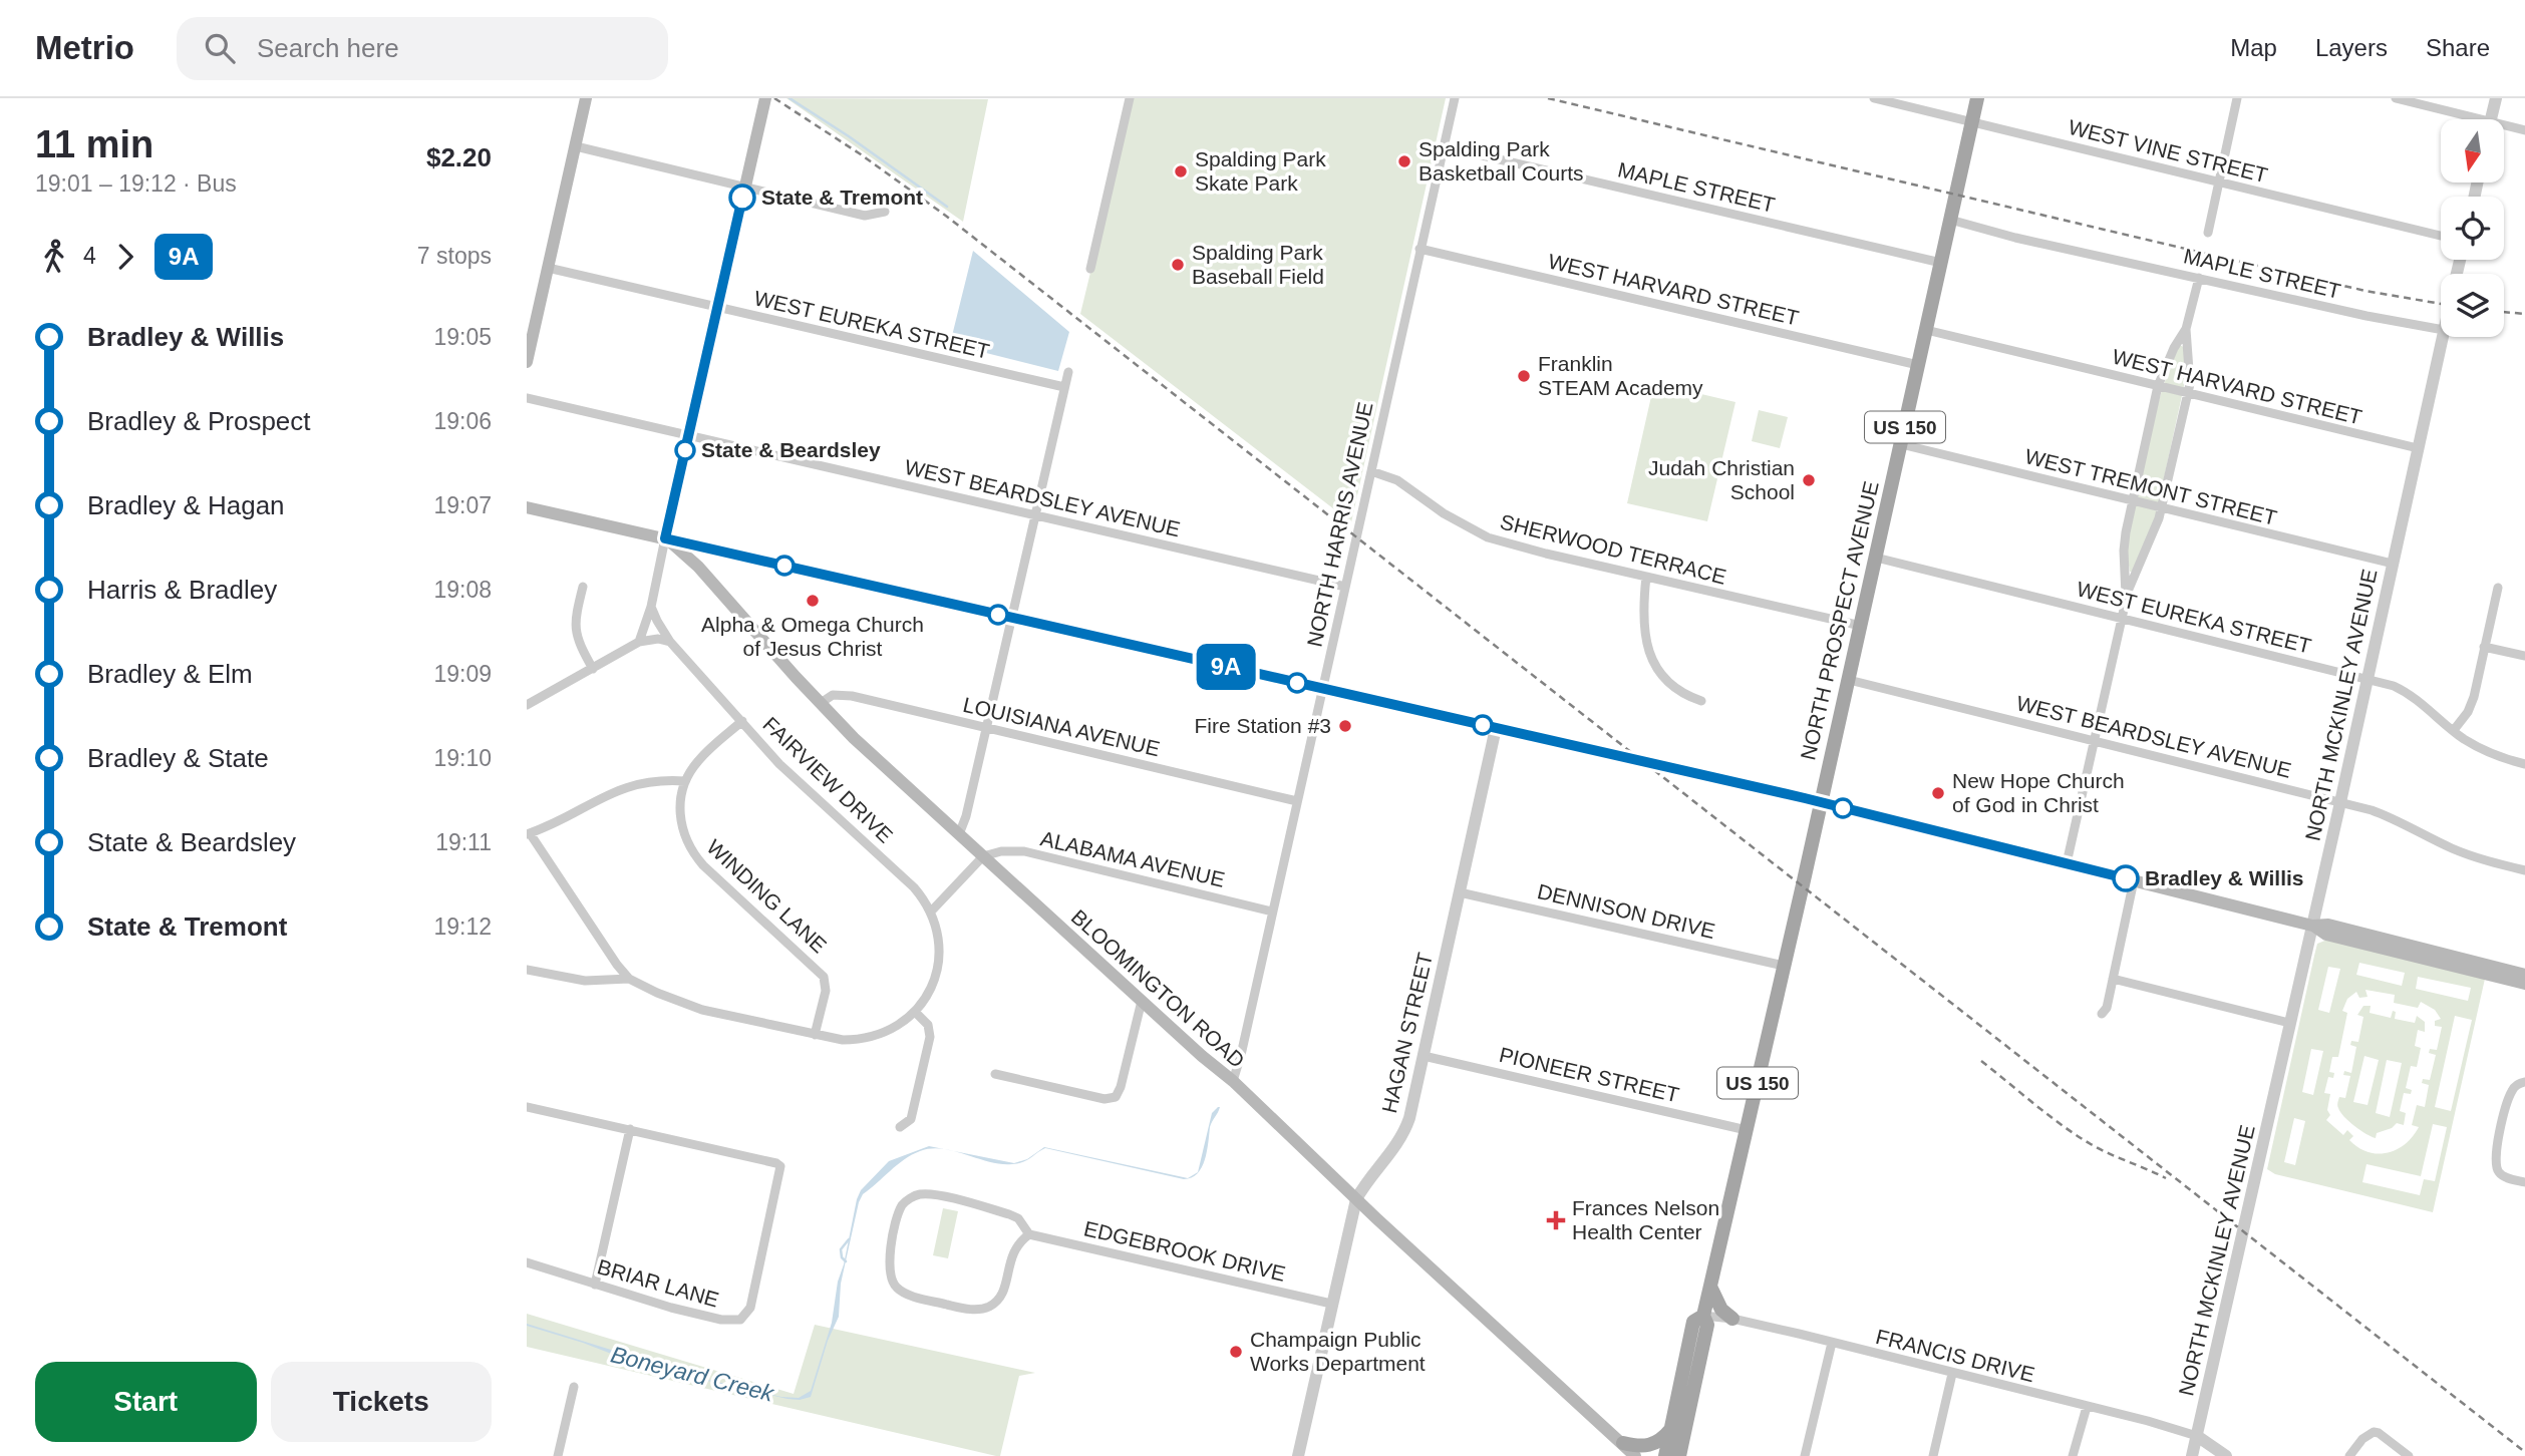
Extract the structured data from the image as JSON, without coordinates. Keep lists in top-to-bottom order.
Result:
{
  "streets": {
    "main road": ["US 150", "NORTH PROSPECT AVENUE", "BLOOMINGTON ROAD"],
    "street": [
      "WEST VINE STREET",
      "MAPLE STREET",
      "WEST HARVARD STREET",
      "WEST EUREKA STREET",
      "WEST TREMONT STREET",
      "WEST BEARDSLEY AVENUE",
      "NORTH HARRIS AVENUE",
      "SHERWOOD TERRACE",
      "NORTH MCKINLEY AVENUE",
      "LOUISIANA AVENUE",
      "FAIRVIEW DRIVE",
      "ALABAMA AVENUE",
      "WINDING LANE",
      "DENNISON DRIVE",
      "HAGAN STREET",
      "PIONEER STREET",
      "EDGEBROOK DRIVE",
      "BRIAR LANE",
      "FRANCIS DRIVE"
    ]
  },
  "crossings": [
    ["WEST VINE STREET", "NORTH PROSPECT AVENUE"],
    ["MAPLE STREET", "NORTH HARRIS AVENUE"],
    ["MAPLE STREET", "NORTH PROSPECT AVENUE"],
    ["WEST HARVARD STREET", "NORTH HARRIS AVENUE"],
    ["WEST HARVARD STREET", "NORTH PROSPECT AVENUE"],
    ["WEST HARVARD STREET", "NORTH MCKINLEY AVENUE"],
    ["WEST EUREKA STREET", "NORTH PROSPECT AVENUE"],
    ["WEST EUREKA STREET", "NORTH MCKINLEY AVENUE"],
    ["WEST TREMONT STREET", "NORTH PROSPECT AVENUE"],
    ["WEST TREMONT STREET", "NORTH MCKINLEY AVENUE"],
    ["WEST BEARDSLEY AVENUE", "NORTH HARRIS AVENUE"],
    ["WEST BEARDSLEY AVENUE", "NORTH PROSPECT AVENUE"],
    ["WEST BEARDSLEY AVENUE", "NORTH MCKINLEY AVENUE"],
    ["NORTH HARRIS AVENUE", "SHERWOOD TERRACE"],
    ["NORTH HARRIS AVENUE", "LOUISIANA AVENUE"],
    ["NORTH HARRIS AVENUE", "ALABAMA AVENUE"],
    ["NORTH HARRIS AVENUE", "BLOOMINGTON ROAD"],
    ["SHERWOOD TERRACE", "NORTH PROSPECT AVENUE"],
    ["NORTH PROSPECT AVENUE", "DENNISON DRIVE"],
    ["NORTH PROSPECT AVENUE", "PIONEER STREET"],
    ["NORTH PROSPECT AVENUE", "FRANCIS DRIVE"],
    ["NORTH MCKINLEY AVENUE", "FRANCIS DRIVE"],
    ["LOUISIANA AVENUE", "BLOOMINGTON ROAD"],
    ["FAIRVIEW DRIVE", "WINDING LANE"],
    ["ALABAMA AVENUE", "BLOOMINGTON ROAD"],
    ["DENNISON DRIVE", "HAGAN STREET"],
    ["BLOOMINGTON ROAD", "HAGAN STREET"],
    ["HAGAN STREET", "PIONEER STREET"],
    ["HAGAN STREET", "EDGEBROOK DRIVE"]
  ],
  "water": ["Boneyard Creek"],
  "places": {
    "other": [
      "Spalding Park Basketball Courts",
      "Spalding Park Skate Park",
      "State & Tremont",
      "Spalding Park Baseball Field",
      "Franklin STEAM Academy",
      "State & Beardsley",
      "Judah Christian School",
      "Alpha & Omega Church of Jesus Christ",
      "Fire Station #3",
      "New Hope Church of God in Christ",
      "Bradley & Willis",
      "Champaign Public Works Department"
    ],
    "health": ["Frances Nelson Health Center"]
  },
  "lines": ["bus line 9A"],
  "north": "bottom",
  "page": {
    "header": "Metrio",
    "search": "Search here",
    "nav": ["Map", "Layers", "Share"],
    "heading": ["11 min", "19:01 – 19:12 · Bus", "$2.20"],
    "on_map": "9A",
    "legs": ["4", "9A", "7 stops"],
    "list": [
      {
        "name": "Bradley & Willis",
        "value": "19:05"
      },
      {
        "name": "Bradley & Prospect",
        "value": "19:06"
      },
      {
        "name": "Bradley & Hagan",
        "value": "19:07"
      },
      {
        "name": "Harris & Bradley",
        "value": "19:08"
      },
      {
        "name": "Bradley & Elm",
        "value": "19:09"
      },
      {
        "name": "Bradley & State",
        "value": "19:10"
      },
      {
        "name": "State & Beardsley",
        "value": "19:11"
      },
      {
        "name": "State & Tremont",
        "value": "19:12"
      }
    ],
    "buttons": ["Start", "Tickets"]
  }
}
